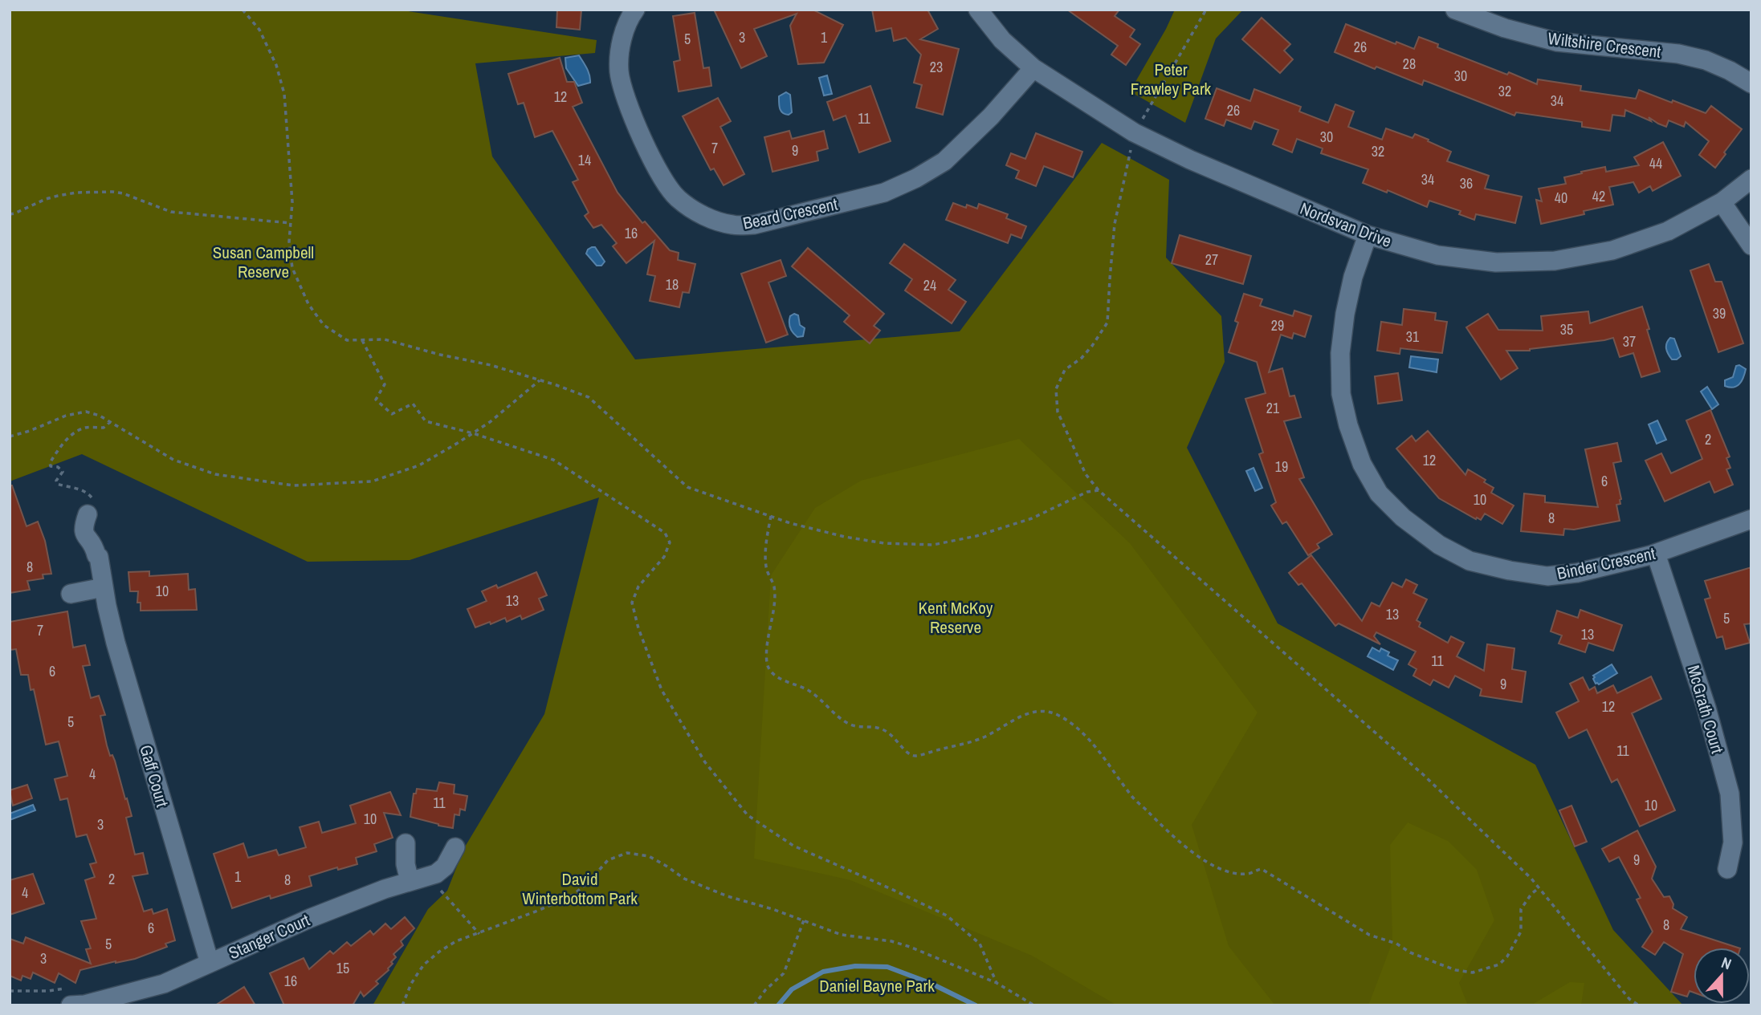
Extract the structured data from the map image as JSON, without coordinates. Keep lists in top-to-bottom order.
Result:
{
  "streets": {
    "street": [
      "Wiltshire Crescent",
      "Beard Crescent",
      "Nordsvan Drive",
      "Binder Crescent",
      "McGrath Court",
      "Gaff Court",
      "Stanger Court"
    ]
  },
  "crossings": [
    ["Beard Crescent", "Nordsvan Drive"],
    ["Nordsvan Drive", "Binder Crescent"],
    ["Binder Crescent", "McGrath Court"],
    ["Gaff Court", "Stanger Court"]
  ],
  "parks": [
    "Peter Frawley Park",
    "Susan Campbell Reserve",
    "Kent McKoy Reserve",
    "David Winterbottom Park",
    "Daniel Bayne Park"
  ],
  "house_numbers": [
    "3",
    "1",
    "5",
    "26",
    "28",
    "23",
    "30",
    "32",
    "12",
    "34",
    "26",
    "11",
    "30",
    "7",
    "9",
    "32",
    "14",
    "44",
    "34",
    "36",
    "42",
    "40",
    "16",
    "27",
    "18",
    "24",
    "39",
    "29",
    "35",
    "31",
    "37",
    "21",
    "2",
    "12",
    "19",
    "6",
    "10",
    "8",
    "8",
    "10",
    "13",
    "13",
    "5",
    "7",
    "13",
    "11",
    "6",
    "9",
    "12",
    "5",
    "11",
    "4",
    "11",
    "10",
    "10",
    "3",
    "9",
    "1",
    "2",
    "8",
    "4",
    "8",
    "6",
    "5",
    "3",
    "15",
    "16"
  ],
  "north": "top"
}
